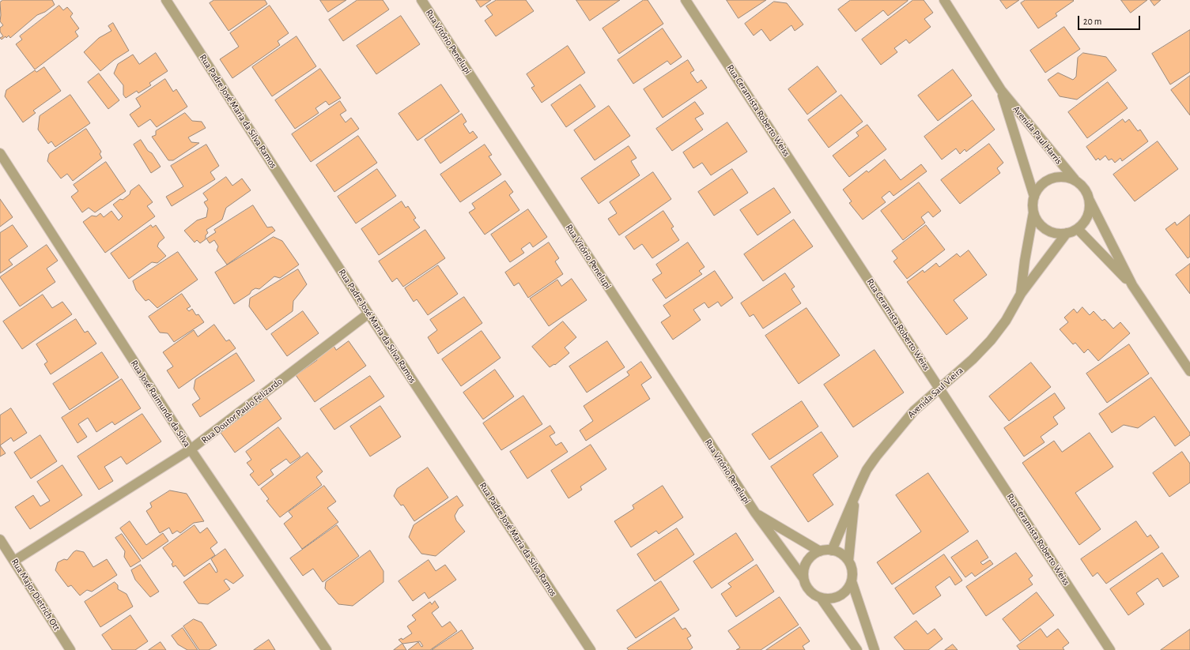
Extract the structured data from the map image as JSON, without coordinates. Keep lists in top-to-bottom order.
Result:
{
  "streets": {
    "street": [
      "Rua Vitório Penelupi",
      "Rua Ceramista Roberto Weiss",
      "Rua Padre José Maria da Silva Ramos",
      "Avenida Paul Harris",
      "Avenida Saul Vieira",
      "Rua José Raimundo da Silva",
      "Rua Doutor Paulo Felizardo",
      "Rua Major Dietrich Ott"
    ]
  },
  "crossings": [
    ["Rua Vitório Penelupi", "Avenida Saul Vieira"],
    ["Rua Ceramista Roberto Weiss", "Avenida Saul Vieira"],
    ["Rua Padre José Maria da Silva Ramos", "Rua Doutor Paulo Felizardo"],
    ["Avenida Paul Harris", "Avenida Saul Vieira"],
    ["Rua José Raimundo da Silva", "Rua Doutor Paulo Felizardo"],
    ["Rua Doutor Paulo Felizardo", "Rua Major Dietrich Ott"]
  ],
  "scale_bar": "20 m"
}
